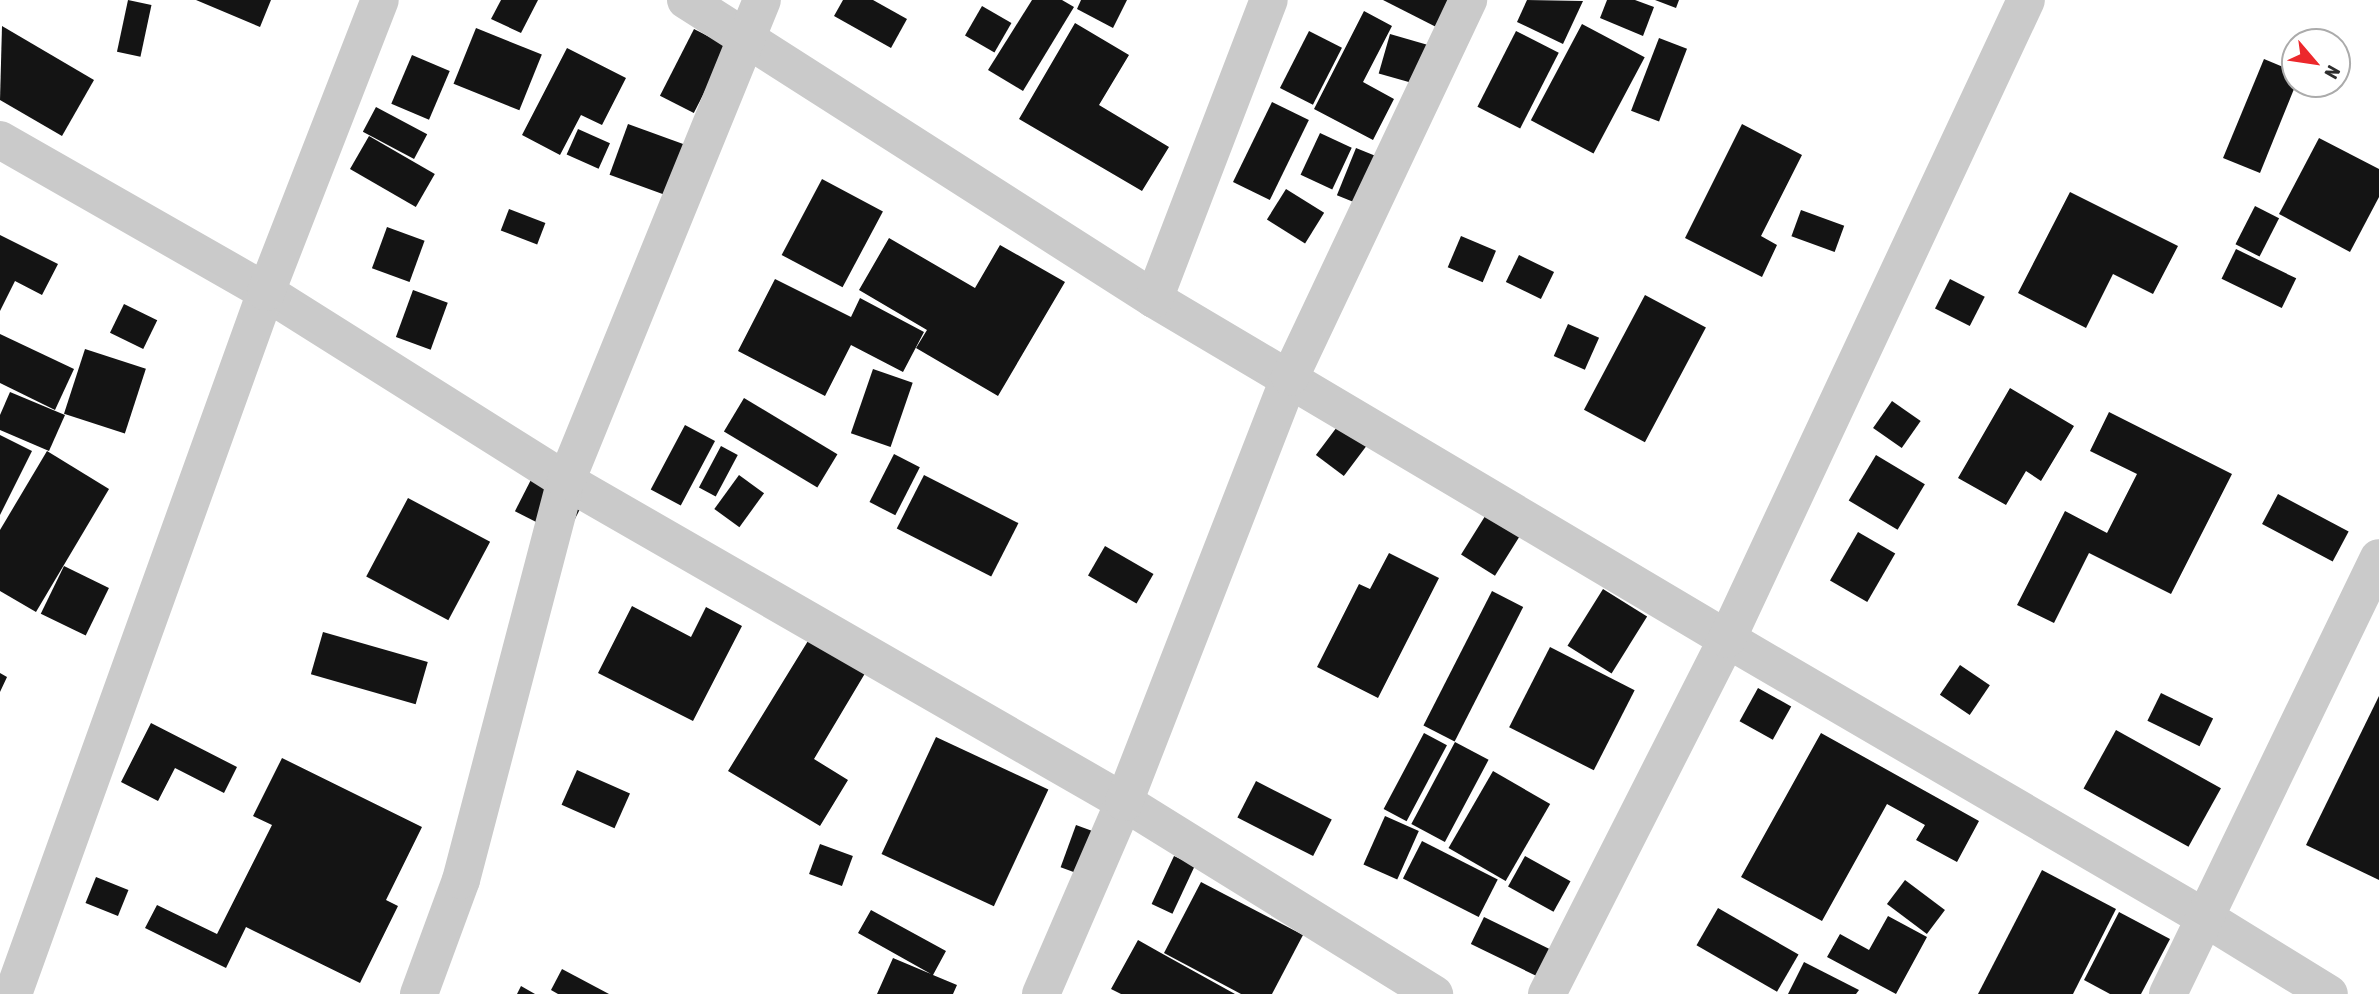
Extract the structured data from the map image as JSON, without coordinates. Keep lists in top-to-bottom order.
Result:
{
  "north": "bottom right"
}
